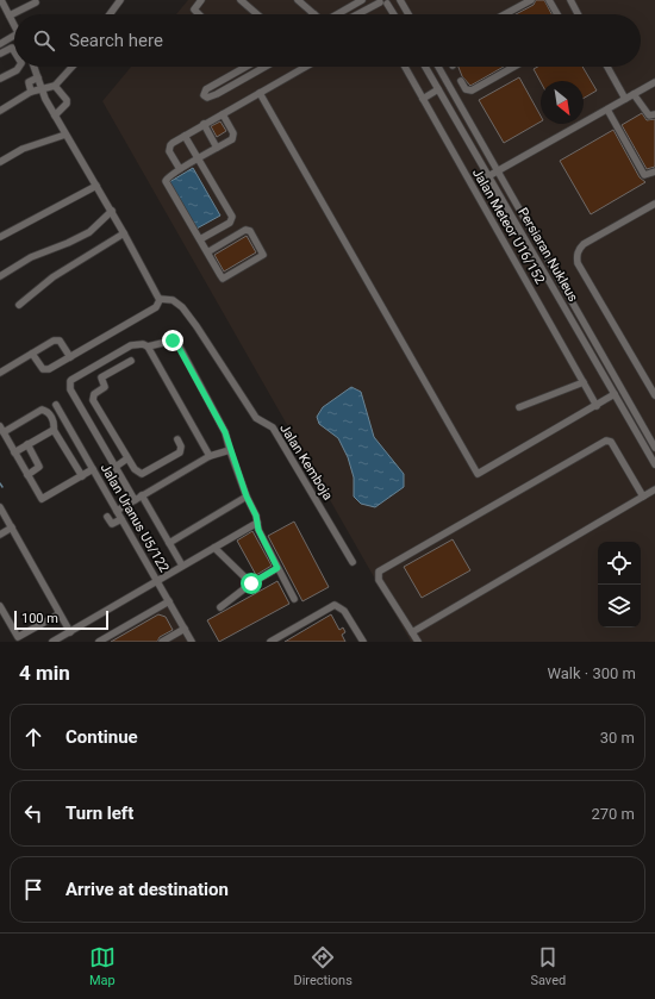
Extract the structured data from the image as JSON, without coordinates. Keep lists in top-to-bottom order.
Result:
{
  "streets": {
    "street": [
      "Jalan Meteor U16/152",
      "Persiaran Nukleus",
      "Jalan Kemboja",
      "Jalan Uranus U5/122"
    ]
  },
  "scale_bar": "100 m",
  "north": "bottom right",
  "page": {
    "search": "Search here",
    "scale": "100 m",
    "heading": ["4 min", "Walk · 300 m"],
    "list": [
      ["Continue", "30 m"],
      ["Turn left", "270 m"],
      "Arrive at destination"
    ],
    "nav": ["Map", "Directions", "Saved"]
  }
}
